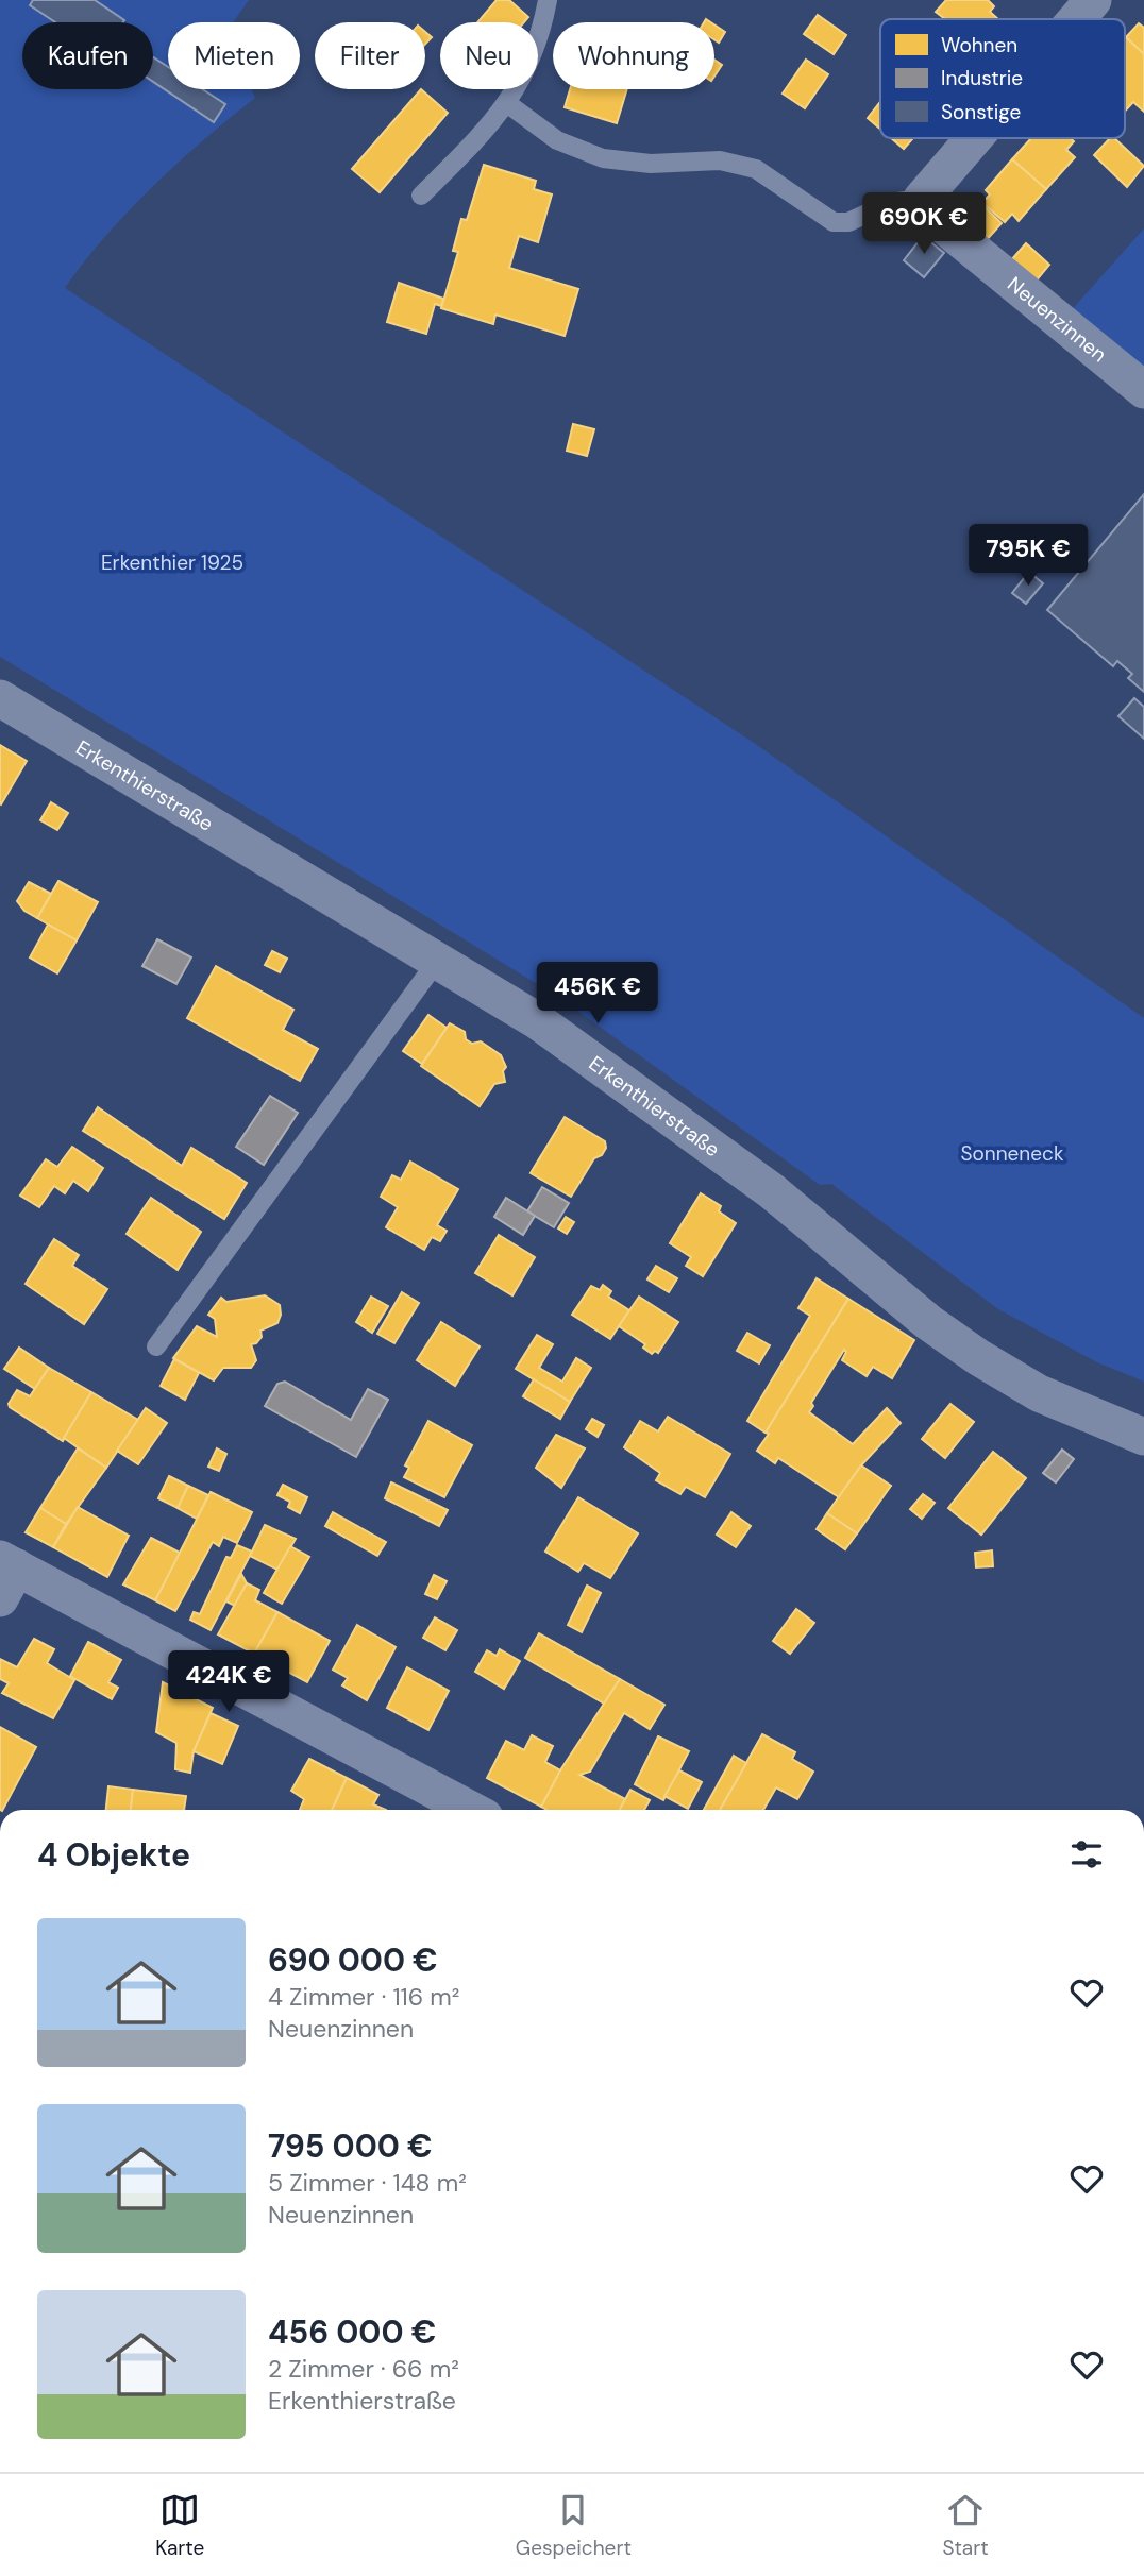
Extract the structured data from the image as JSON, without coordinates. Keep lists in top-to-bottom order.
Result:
{
  "streets": {
    "street": ["Neuenzinnen", "Erkenthierstraße"]
  },
  "parks": ["Erkenthier 1925", "Sonneneck"],
  "legend": ["Wohnen", "Industrie", "Sonstige"],
  "page": {
    "chip": [
      "Kaufen",
      "Mieten",
      "Filter",
      "Neu",
      "Wohnung"
    ],
    "price": [
      "690K €",
      "795K €",
      "456K €",
      "424K €"
    ],
    "heading": "4 Objekte",
    "list": [
      {
        "name": "690 000 €",
        "note": "4 Zimmer · 116 m² · Neuenzinnen"
      },
      {
        "name": "795 000 €",
        "note": "5 Zimmer · 148 m² · Neuenzinnen"
      },
      {
        "name": "456 000 €",
        "note": "2 Zimmer · 66 m² · Erkenthierstraße"
      }
    ],
    "tabs": ["Karte", "Gespeichert", "Start"]
  }
}
